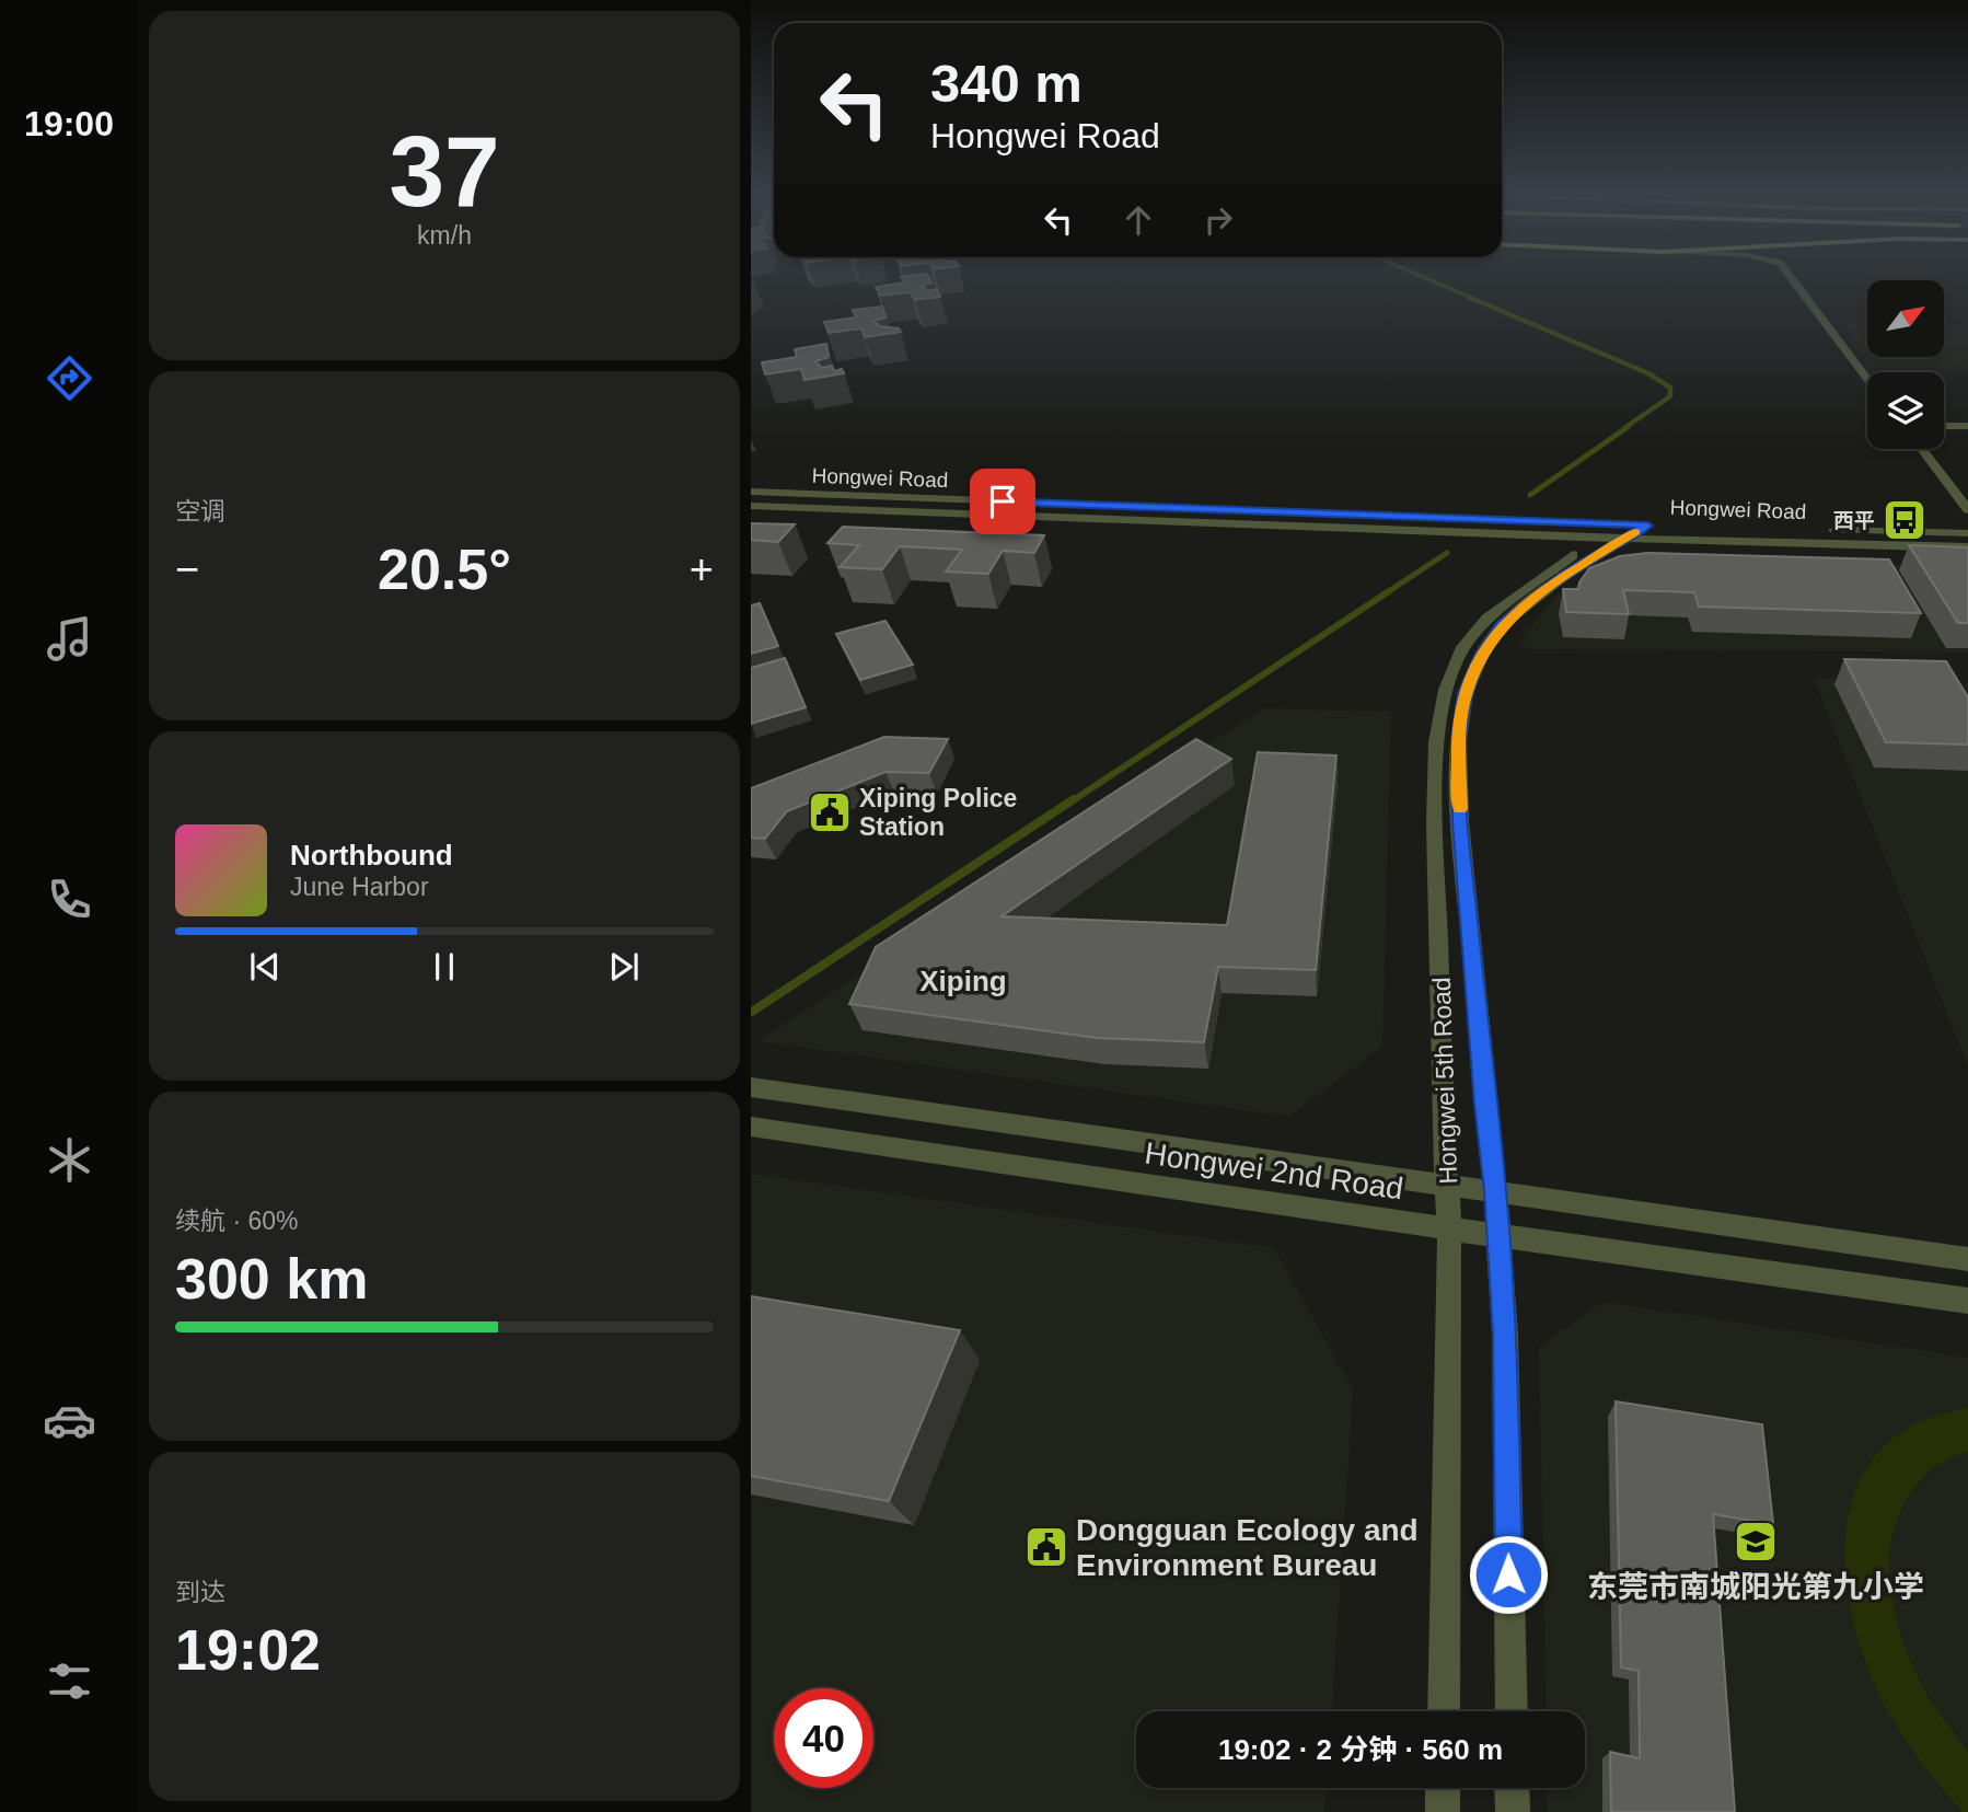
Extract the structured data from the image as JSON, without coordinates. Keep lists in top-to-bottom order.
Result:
{
  "streets": {
    "street": ["Hongwei Road", "Hongwei 5th Road", "Hongwei 2nd Road"]
  },
  "crossings": [
    ["Hongwei Road", "Hongwei 5th Road"],
    ["Hongwei 5th Road", "Hongwei 2nd Road"]
  ],
  "districts": ["Xiping"],
  "places": {
    "bus stop": ["西平"],
    "public building": ["Xiping Police Station", "Dongguan Ecology and Environment Bureau"],
    "school or university": ["东莞市南城阳光第九小学"]
  },
  "north": "top right",
  "page": {
    "tabs": "19:00",
    "tile": [
      ["37", "km/h"],
      "空调",
      ["续航 · 60%", "300 km"],
      ["到达", "19:02"]
    ],
    "turn": ["340 m", "Hongwei Road"],
    "heat": ["−", "20.5°", "+"],
    "song": ["Northbound", "June Harbor"],
    "limit": "40",
    "trip": "19:02 · 2 分钟 · 560 m"
  }
}
